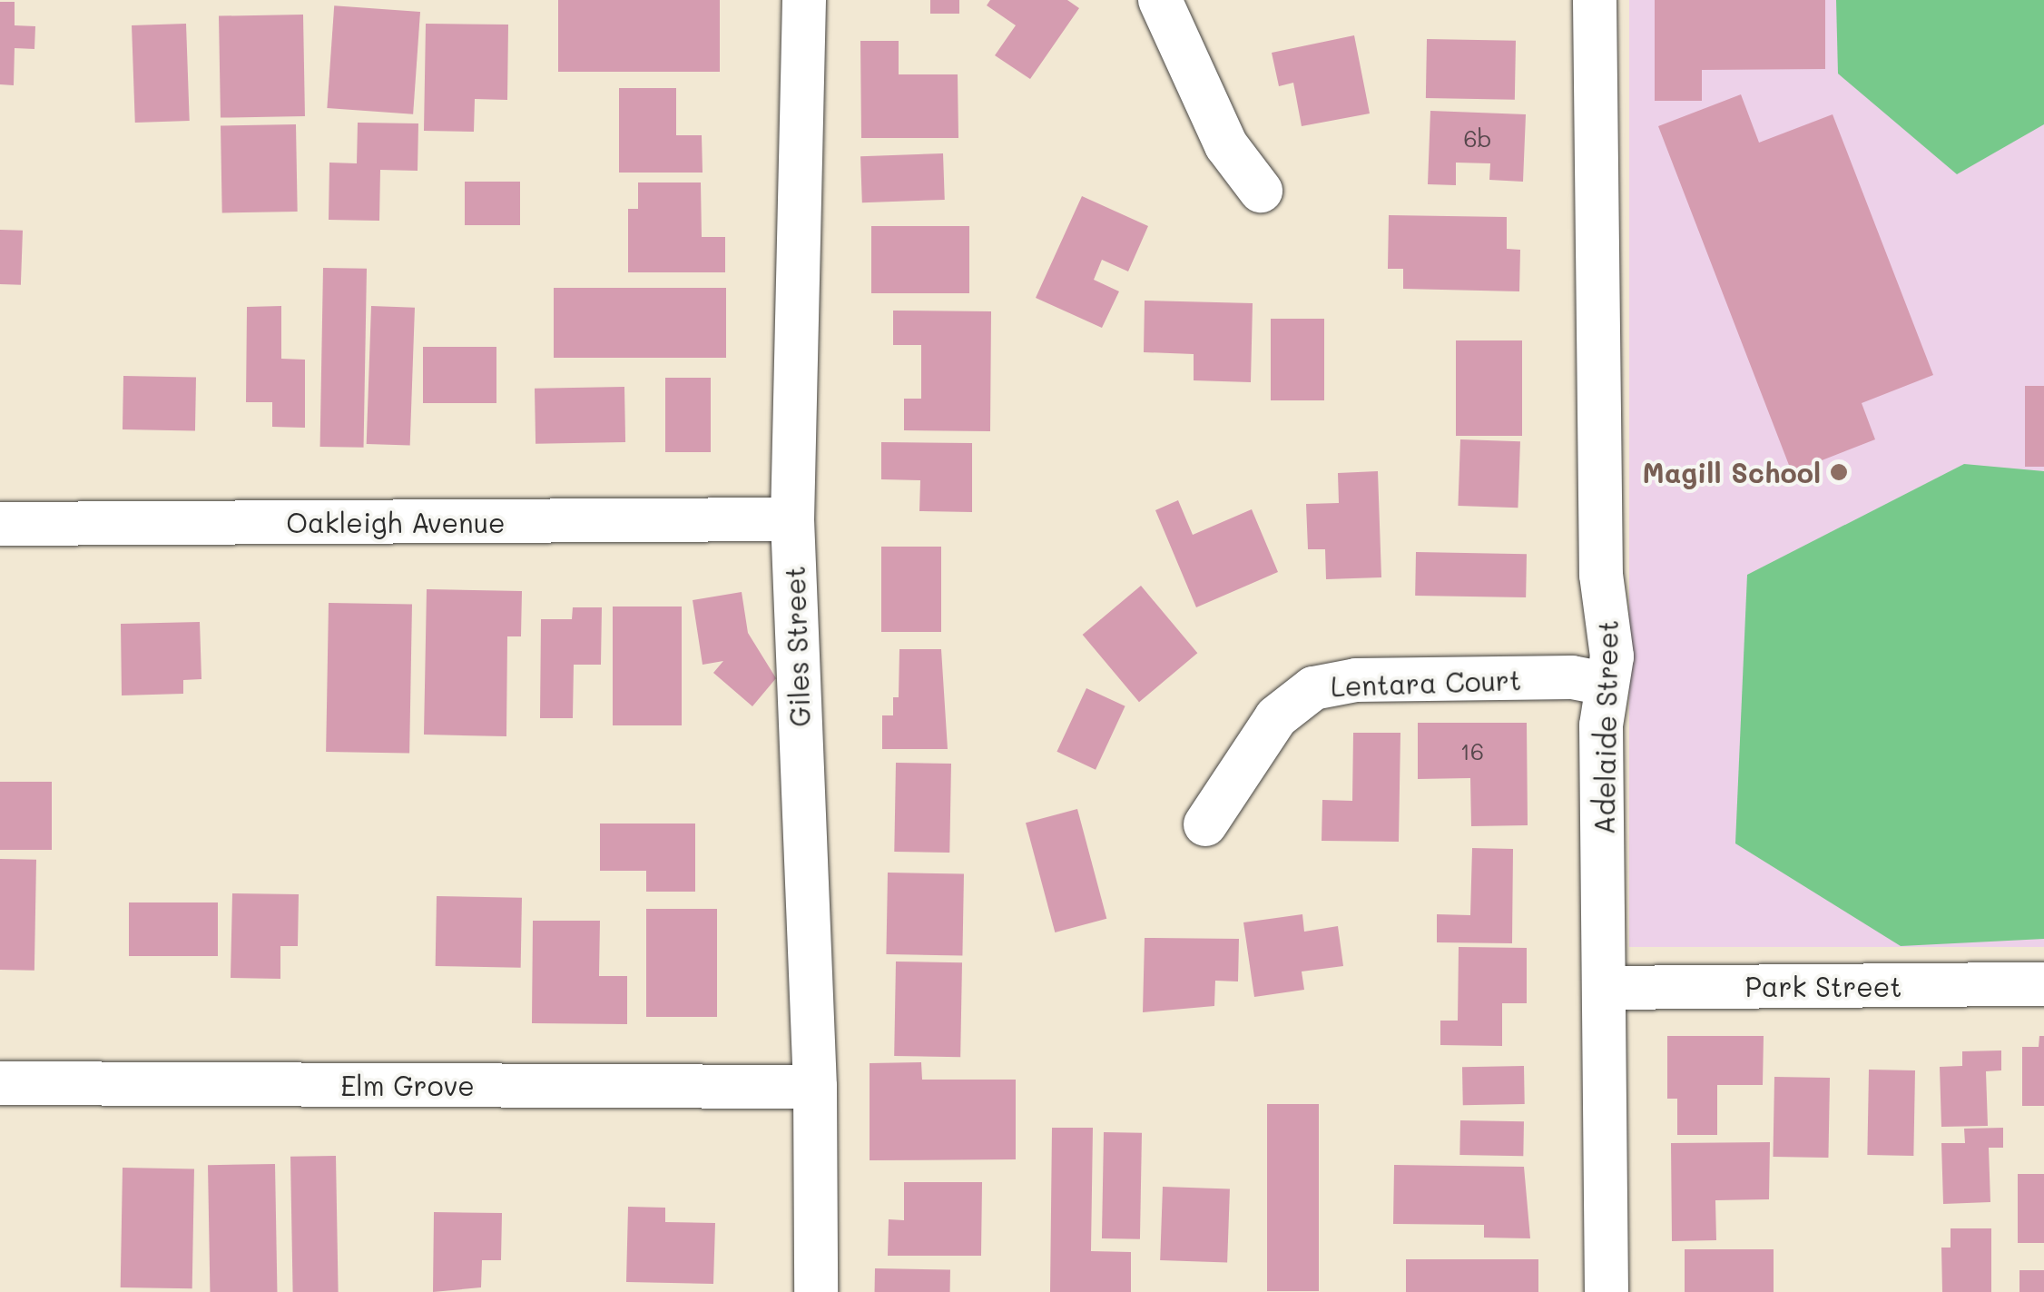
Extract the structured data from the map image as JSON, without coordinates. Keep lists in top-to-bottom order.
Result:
{
  "streets": {
    "street": [
      "Oakleigh Avenue",
      "Giles Street",
      "Lentara Court",
      "Adelaide Street",
      "Park Street",
      "Elm Grove"
    ]
  },
  "crossings": [
    ["Oakleigh Avenue", "Giles Street"],
    ["Giles Street", "Elm Grove"],
    ["Lentara Court", "Adelaide Street"],
    ["Adelaide Street", "Park Street"]
  ],
  "places": ["Magill School"],
  "house_numbers": ["6b", "16"]
}
